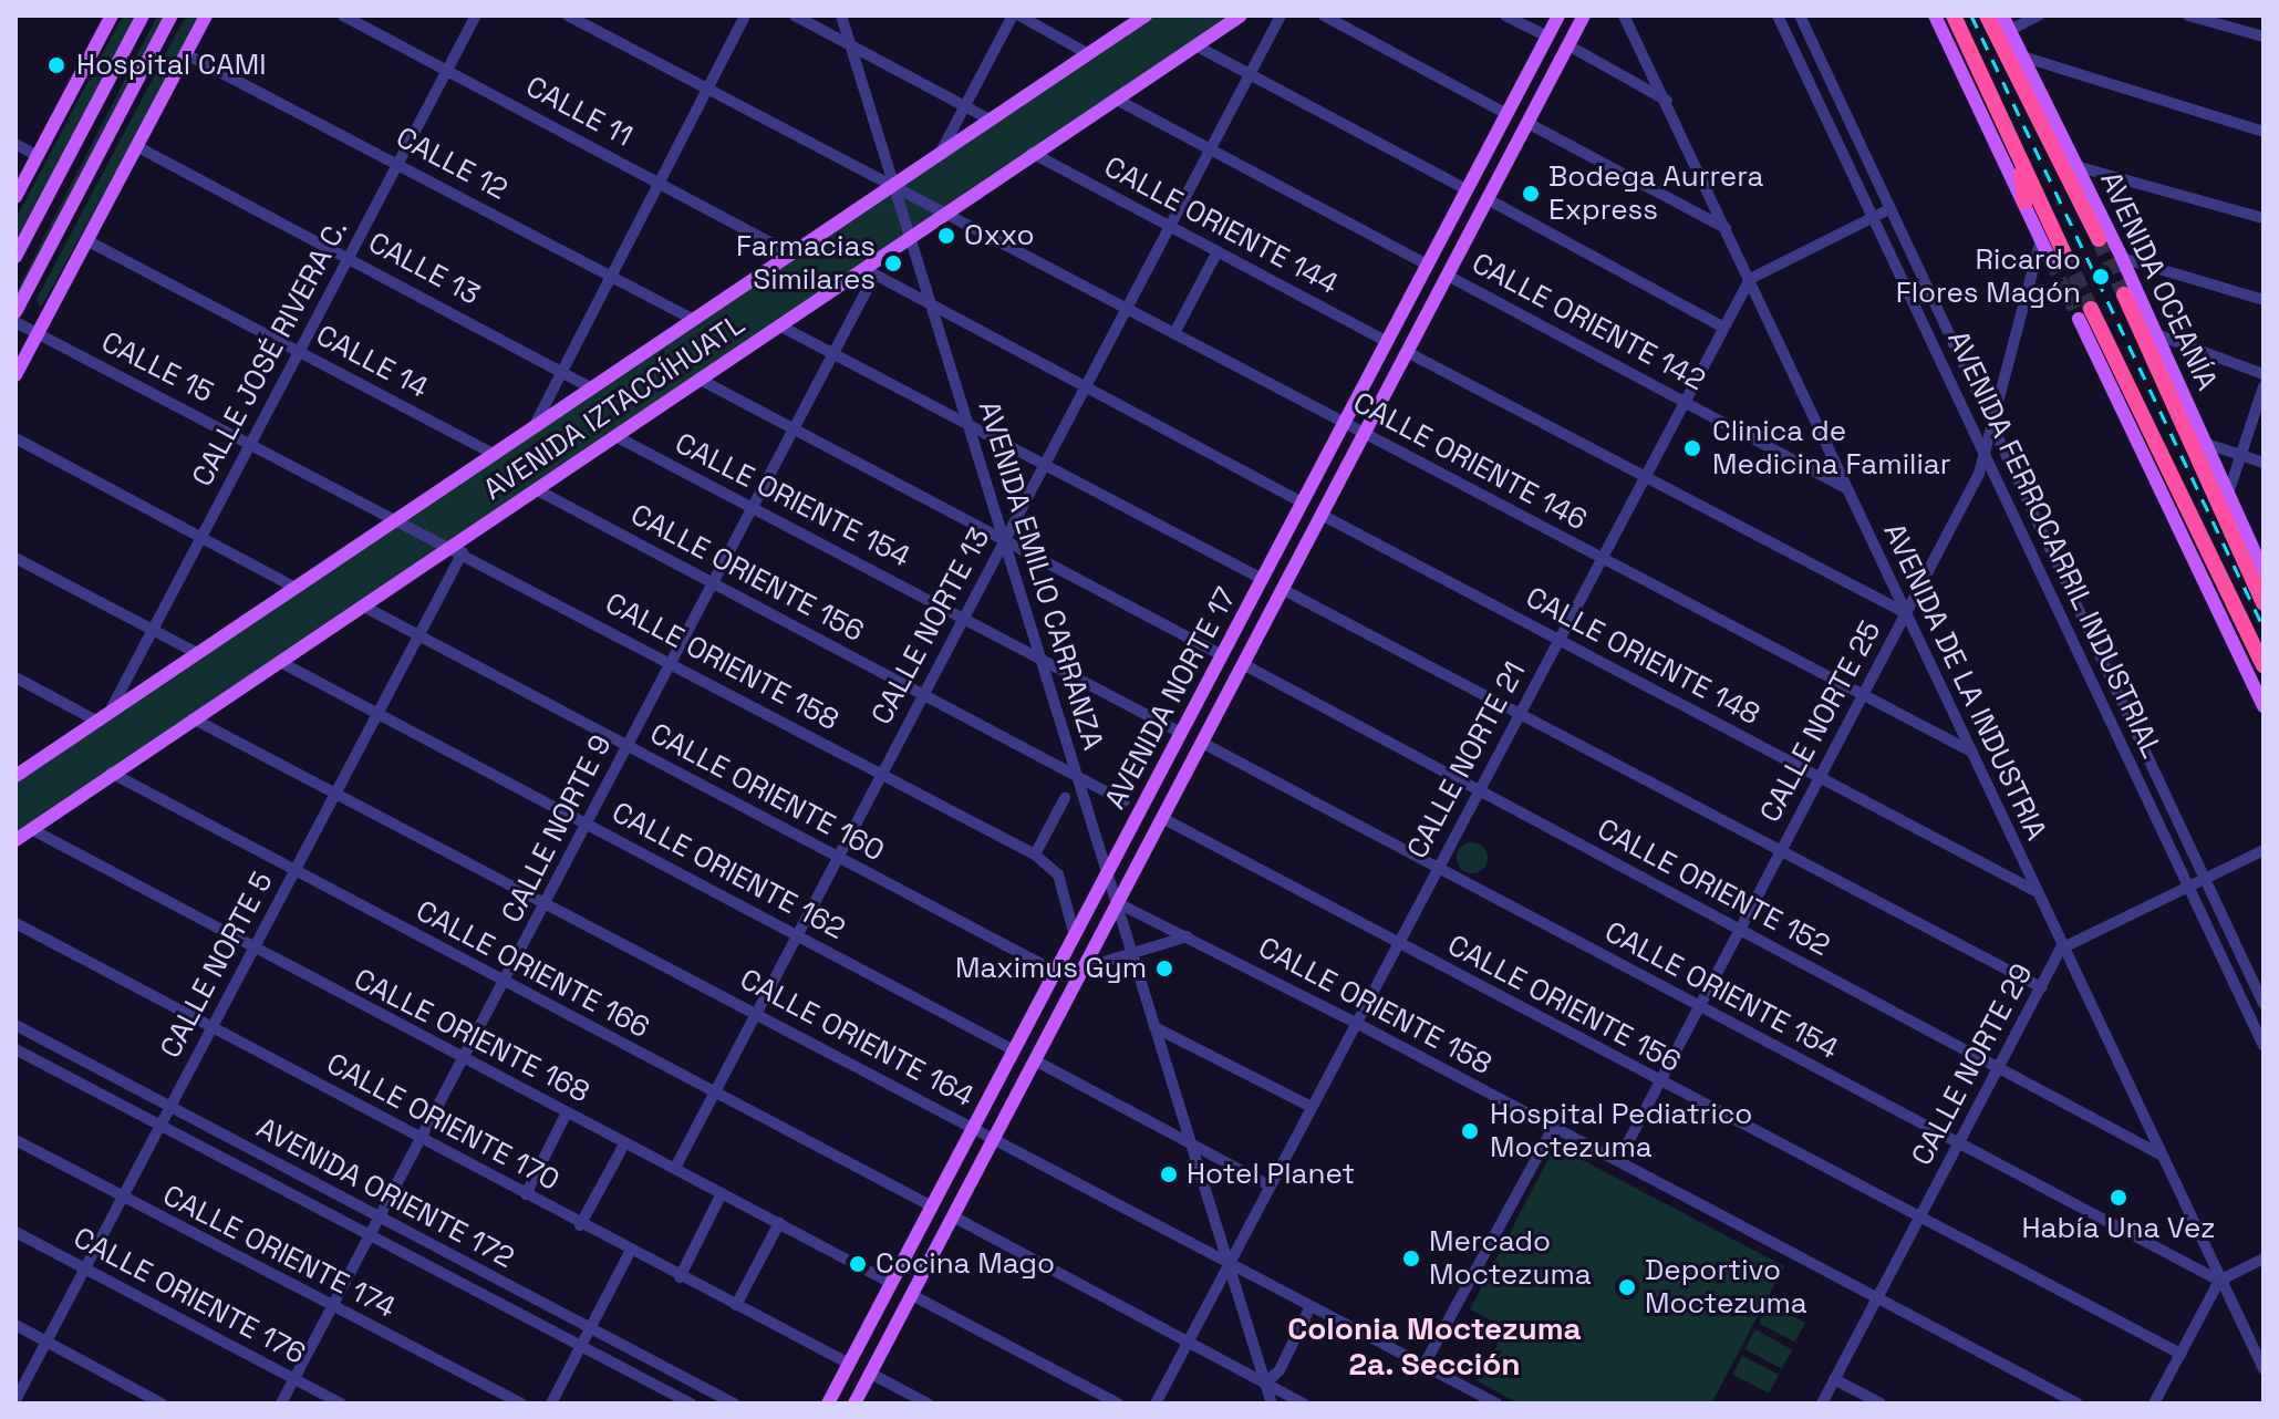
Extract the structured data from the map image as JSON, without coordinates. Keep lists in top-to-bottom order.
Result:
{
  "streets": {
    "highway": ["AVENIDA OCEANÍA"],
    "main road": ["AVENIDA IZTACCÍHUATL", "AVENIDA NORTE 17"],
    "street": [
      "CALLE 11",
      "CALLE 12",
      "CALLE ORIENTE 144",
      "CALLE 13",
      "CALLE ORIENTE 142",
      "CALLE JOSÉ RIVERA C.",
      "CALLE 14",
      "CALLE 15",
      "CALLE ORIENTE 146",
      "CALLE ORIENTE 154",
      "AVENIDA FERROCARRIL INDUSTRIAL",
      "CALLE ORIENTE 156",
      "AVENIDA EMILIO CARRANZA",
      "CALLE NORTE 13",
      "CALLE ORIENTE 148",
      "CALLE ORIENTE 158",
      "AVENIDA DE LA INDUSTRIA",
      "CALLE NORTE 25",
      "CALLE NORTE 21",
      "CALLE ORIENTE 160",
      "CALLE NORTE 9",
      "CALLE ORIENTE 162",
      "CALLE ORIENTE 152",
      "CALLE NORTE 5",
      "CALLE ORIENTE 166",
      "CALLE ORIENTE 168",
      "CALLE ORIENTE 164",
      "CALLE NORTE 29",
      "CALLE ORIENTE 170",
      "AVENIDA ORIENTE 172",
      "CALLE ORIENTE 174",
      "CALLE ORIENTE 176"
    ]
  },
  "crossings": [
    ["CALLE 11", "CALLE JOSÉ RIVERA C."],
    ["CALLE 11", "AVENIDA IZTACCÍHUATL"],
    ["CALLE 12", "CALLE JOSÉ RIVERA C."],
    ["CALLE 12", "AVENIDA IZTACCÍHUATL"],
    ["CALLE ORIENTE 144", "AVENIDA IZTACCÍHUATL"],
    ["CALLE ORIENTE 144", "CALLE NORTE 13"],
    ["CALLE ORIENTE 144", "AVENIDA NORTE 17"],
    ["CALLE 13", "CALLE JOSÉ RIVERA C."],
    ["CALLE 13", "AVENIDA IZTACCÍHUATL"],
    ["CALLE ORIENTE 142", "AVENIDA IZTACCÍHUATL"],
    ["CALLE ORIENTE 142", "CALLE NORTE 13"],
    ["CALLE ORIENTE 142", "AVENIDA DE LA INDUSTRIA"],
    ["CALLE ORIENTE 142", "AVENIDA NORTE 17"],
    ["CALLE ORIENTE 142", "CALLE NORTE 21"],
    ["CALLE JOSÉ RIVERA C.", "CALLE 14"],
    ["CALLE JOSÉ RIVERA C.", "CALLE 15"],
    ["CALLE JOSÉ RIVERA C.", "AVENIDA IZTACCÍHUATL"],
    ["CALLE 14", "AVENIDA IZTACCÍHUATL"],
    ["CALLE 15", "AVENIDA IZTACCÍHUATL"],
    ["CALLE 15", "CALLE ORIENTE 158"],
    ["AVENIDA IZTACCÍHUATL", "CALLE ORIENTE 146"],
    ["AVENIDA IZTACCÍHUATL", "CALLE ORIENTE 154"],
    ["AVENIDA IZTACCÍHUATL", "CALLE ORIENTE 156"],
    ["AVENIDA IZTACCÍHUATL", "AVENIDA EMILIO CARRANZA"],
    ["AVENIDA IZTACCÍHUATL", "CALLE ORIENTE 158"],
    ["AVENIDA IZTACCÍHUATL", "CALLE ORIENTE 160"],
    ["AVENIDA IZTACCÍHUATL", "CALLE NORTE 9"],
    ["AVENIDA IZTACCÍHUATL", "CALLE ORIENTE 162"],
    ["AVENIDA IZTACCÍHUATL", "CALLE NORTE 5"],
    ["AVENIDA IZTACCÍHUATL", "CALLE ORIENTE 166"],
    ["AVENIDA IZTACCÍHUATL", "CALLE ORIENTE 168"],
    ["AVENIDA IZTACCÍHUATL", "CALLE ORIENTE 164"],
    ["CALLE ORIENTE 146", "AVENIDA EMILIO CARRANZA"],
    ["CALLE ORIENTE 146", "CALLE NORTE 13"],
    ["CALLE ORIENTE 146", "AVENIDA DE LA INDUSTRIA"],
    ["CALLE ORIENTE 146", "AVENIDA NORTE 17"],
    ["CALLE ORIENTE 146", "CALLE NORTE 25"],
    ["CALLE ORIENTE 146", "CALLE NORTE 21"],
    ["CALLE ORIENTE 154", "AVENIDA EMILIO CARRANZA"],
    ["CALLE ORIENTE 154", "CALLE NORTE 13"],
    ["CALLE ORIENTE 154", "AVENIDA DE LA INDUSTRIA"],
    ["CALLE ORIENTE 154", "AVENIDA NORTE 17"],
    ["CALLE ORIENTE 154", "CALLE NORTE 25"],
    ["CALLE ORIENTE 154", "CALLE NORTE 21"],
    ["CALLE ORIENTE 154", "CALLE NORTE 9"],
    ["CALLE ORIENTE 154", "CALLE NORTE 29"],
    ["AVENIDA FERROCARRIL INDUSTRIAL", "CALLE NORTE 25"],
    ["AVENIDA FERROCARRIL INDUSTRIAL", "CALLE NORTE 29"],
    ["CALLE ORIENTE 156", "AVENIDA EMILIO CARRANZA"],
    ["CALLE ORIENTE 156", "CALLE NORTE 13"],
    ["CALLE ORIENTE 156", "AVENIDA NORTE 17"],
    ["CALLE ORIENTE 156", "CALLE NORTE 25"],
    ["CALLE ORIENTE 156", "CALLE NORTE 21"],
    ["CALLE ORIENTE 156", "CALLE NORTE 9"],
    ["CALLE ORIENTE 156", "CALLE NORTE 29"],
    ["AVENIDA EMILIO CARRANZA", "CALLE NORTE 13"],
    ["AVENIDA EMILIO CARRANZA", "CALLE ORIENTE 158"],
    ["AVENIDA EMILIO CARRANZA", "AVENIDA NORTE 17"],
    ["AVENIDA EMILIO CARRANZA", "CALLE NORTE 21"],
    ["AVENIDA EMILIO CARRANZA", "CALLE ORIENTE 164"],
    ["CALLE NORTE 13", "CALLE ORIENTE 158"],
    ["CALLE NORTE 13", "CALLE ORIENTE 160"],
    ["CALLE NORTE 13", "CALLE ORIENTE 162"],
    ["CALLE NORTE 13", "CALLE ORIENTE 166"],
    ["CALLE NORTE 13", "CALLE ORIENTE 168"],
    ["CALLE NORTE 13", "CALLE ORIENTE 164"],
    ["CALLE ORIENTE 148", "AVENIDA DE LA INDUSTRIA"],
    ["CALLE ORIENTE 148", "AVENIDA NORTE 17"],
    ["CALLE ORIENTE 148", "CALLE NORTE 25"],
    ["CALLE ORIENTE 148", "CALLE NORTE 21"],
    ["CALLE ORIENTE 158", "AVENIDA NORTE 17"],
    ["CALLE ORIENTE 158", "CALLE NORTE 25"],
    ["CALLE ORIENTE 158", "CALLE NORTE 21"],
    ["CALLE ORIENTE 158", "CALLE NORTE 9"],
    ["CALLE ORIENTE 158", "CALLE NORTE 5"],
    ["CALLE ORIENTE 158", "CALLE NORTE 29"],
    ["AVENIDA DE LA INDUSTRIA", "CALLE NORTE 25"],
    ["AVENIDA DE LA INDUSTRIA", "CALLE NORTE 21"],
    ["AVENIDA DE LA INDUSTRIA", "CALLE ORIENTE 152"],
    ["AVENIDA DE LA INDUSTRIA", "CALLE NORTE 29"],
    ["AVENIDA NORTE 17", "CALLE ORIENTE 160"],
    ["AVENIDA NORTE 17", "CALLE ORIENTE 162"],
    ["AVENIDA NORTE 17", "CALLE ORIENTE 152"],
    ["AVENIDA NORTE 17", "CALLE ORIENTE 166"],
    ["AVENIDA NORTE 17", "CALLE ORIENTE 168"],
    ["AVENIDA NORTE 17", "CALLE ORIENTE 164"],
    ["AVENIDA NORTE 17", "CALLE ORIENTE 170"],
    ["CALLE NORTE 25", "CALLE ORIENTE 152"],
    ["CALLE NORTE 21", "CALLE ORIENTE 152"],
    ["CALLE NORTE 21", "CALLE ORIENTE 164"],
    ["CALLE ORIENTE 160", "CALLE NORTE 9"],
    ["CALLE ORIENTE 160", "CALLE NORTE 5"],
    ["CALLE NORTE 9", "CALLE ORIENTE 162"],
    ["CALLE NORTE 9", "CALLE ORIENTE 166"],
    ["CALLE NORTE 9", "CALLE ORIENTE 168"],
    ["CALLE NORTE 9", "CALLE ORIENTE 164"],
    ["CALLE NORTE 9", "CALLE ORIENTE 170"],
    ["CALLE NORTE 9", "AVENIDA ORIENTE 172"],
    ["CALLE NORTE 9", "CALLE ORIENTE 174"],
    ["CALLE NORTE 9", "CALLE ORIENTE 176"],
    ["CALLE ORIENTE 162", "CALLE NORTE 5"],
    ["CALLE ORIENTE 152", "CALLE NORTE 29"],
    ["CALLE NORTE 5", "CALLE ORIENTE 166"],
    ["CALLE NORTE 5", "CALLE ORIENTE 168"],
    ["CALLE NORTE 5", "CALLE ORIENTE 164"],
    ["CALLE NORTE 5", "CALLE ORIENTE 170"],
    ["CALLE NORTE 5", "AVENIDA ORIENTE 172"],
    ["CALLE NORTE 5", "CALLE ORIENTE 174"],
    ["CALLE NORTE 5", "CALLE ORIENTE 176"]
  ],
  "districts": ["Colonia Moctezuma 2a. Sección"],
  "places": [
    "Hospital CAMI",
    "Bodega Aurrera Express",
    "Oxxo",
    "Farmacias Similares",
    "Ricardo Flores Magón",
    "Clinica de Medicina Familiar",
    "Maximus Gym",
    "Hospital Pediatrico Moctezuma",
    "Hotel Planet",
    "Había Una Vez",
    "Mercado Moctezuma",
    "Cocina Mago",
    "Deportivo Moctezuma"
  ]
}
